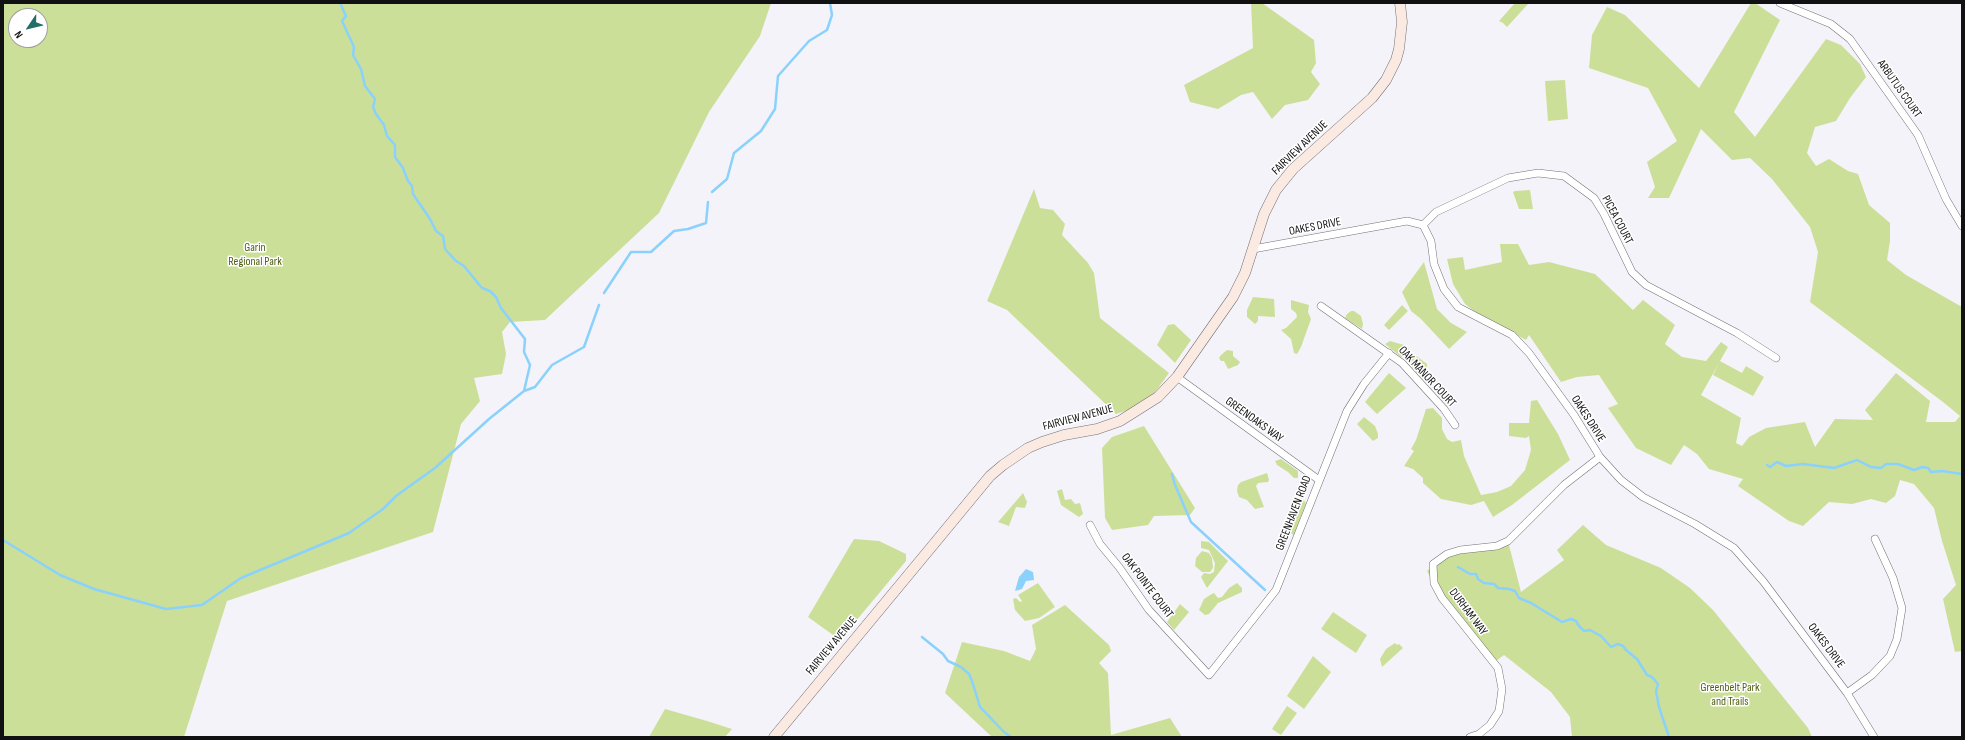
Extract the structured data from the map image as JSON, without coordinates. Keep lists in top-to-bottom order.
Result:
{
  "streets": {
    "main road": ["FAIRVIEW AVENUE"],
    "street": [
      "ARBUTUS COURT",
      "PICEA COURT",
      "OAKES DRIVE",
      "OAK MANOR COURT",
      "GREENOAKS WAY",
      "GREENHAVEN ROAD",
      "OAK POINTE COURT",
      "DURHAM WAY"
    ]
  },
  "crossings": [
    ["FAIRVIEW AVENUE", "OAKES DRIVE"],
    ["FAIRVIEW AVENUE", "GREENOAKS WAY"],
    ["PICEA COURT", "OAKES DRIVE"],
    ["OAKES DRIVE", "DURHAM WAY"],
    ["OAK MANOR COURT", "GREENHAVEN ROAD"],
    ["GREENOAKS WAY", "GREENHAVEN ROAD"],
    ["GREENHAVEN ROAD", "OAK POINTE COURT"]
  ],
  "parks": ["Garin Regional Park", "Greenbelt Park and Trails"],
  "north": "bottom left"
}
